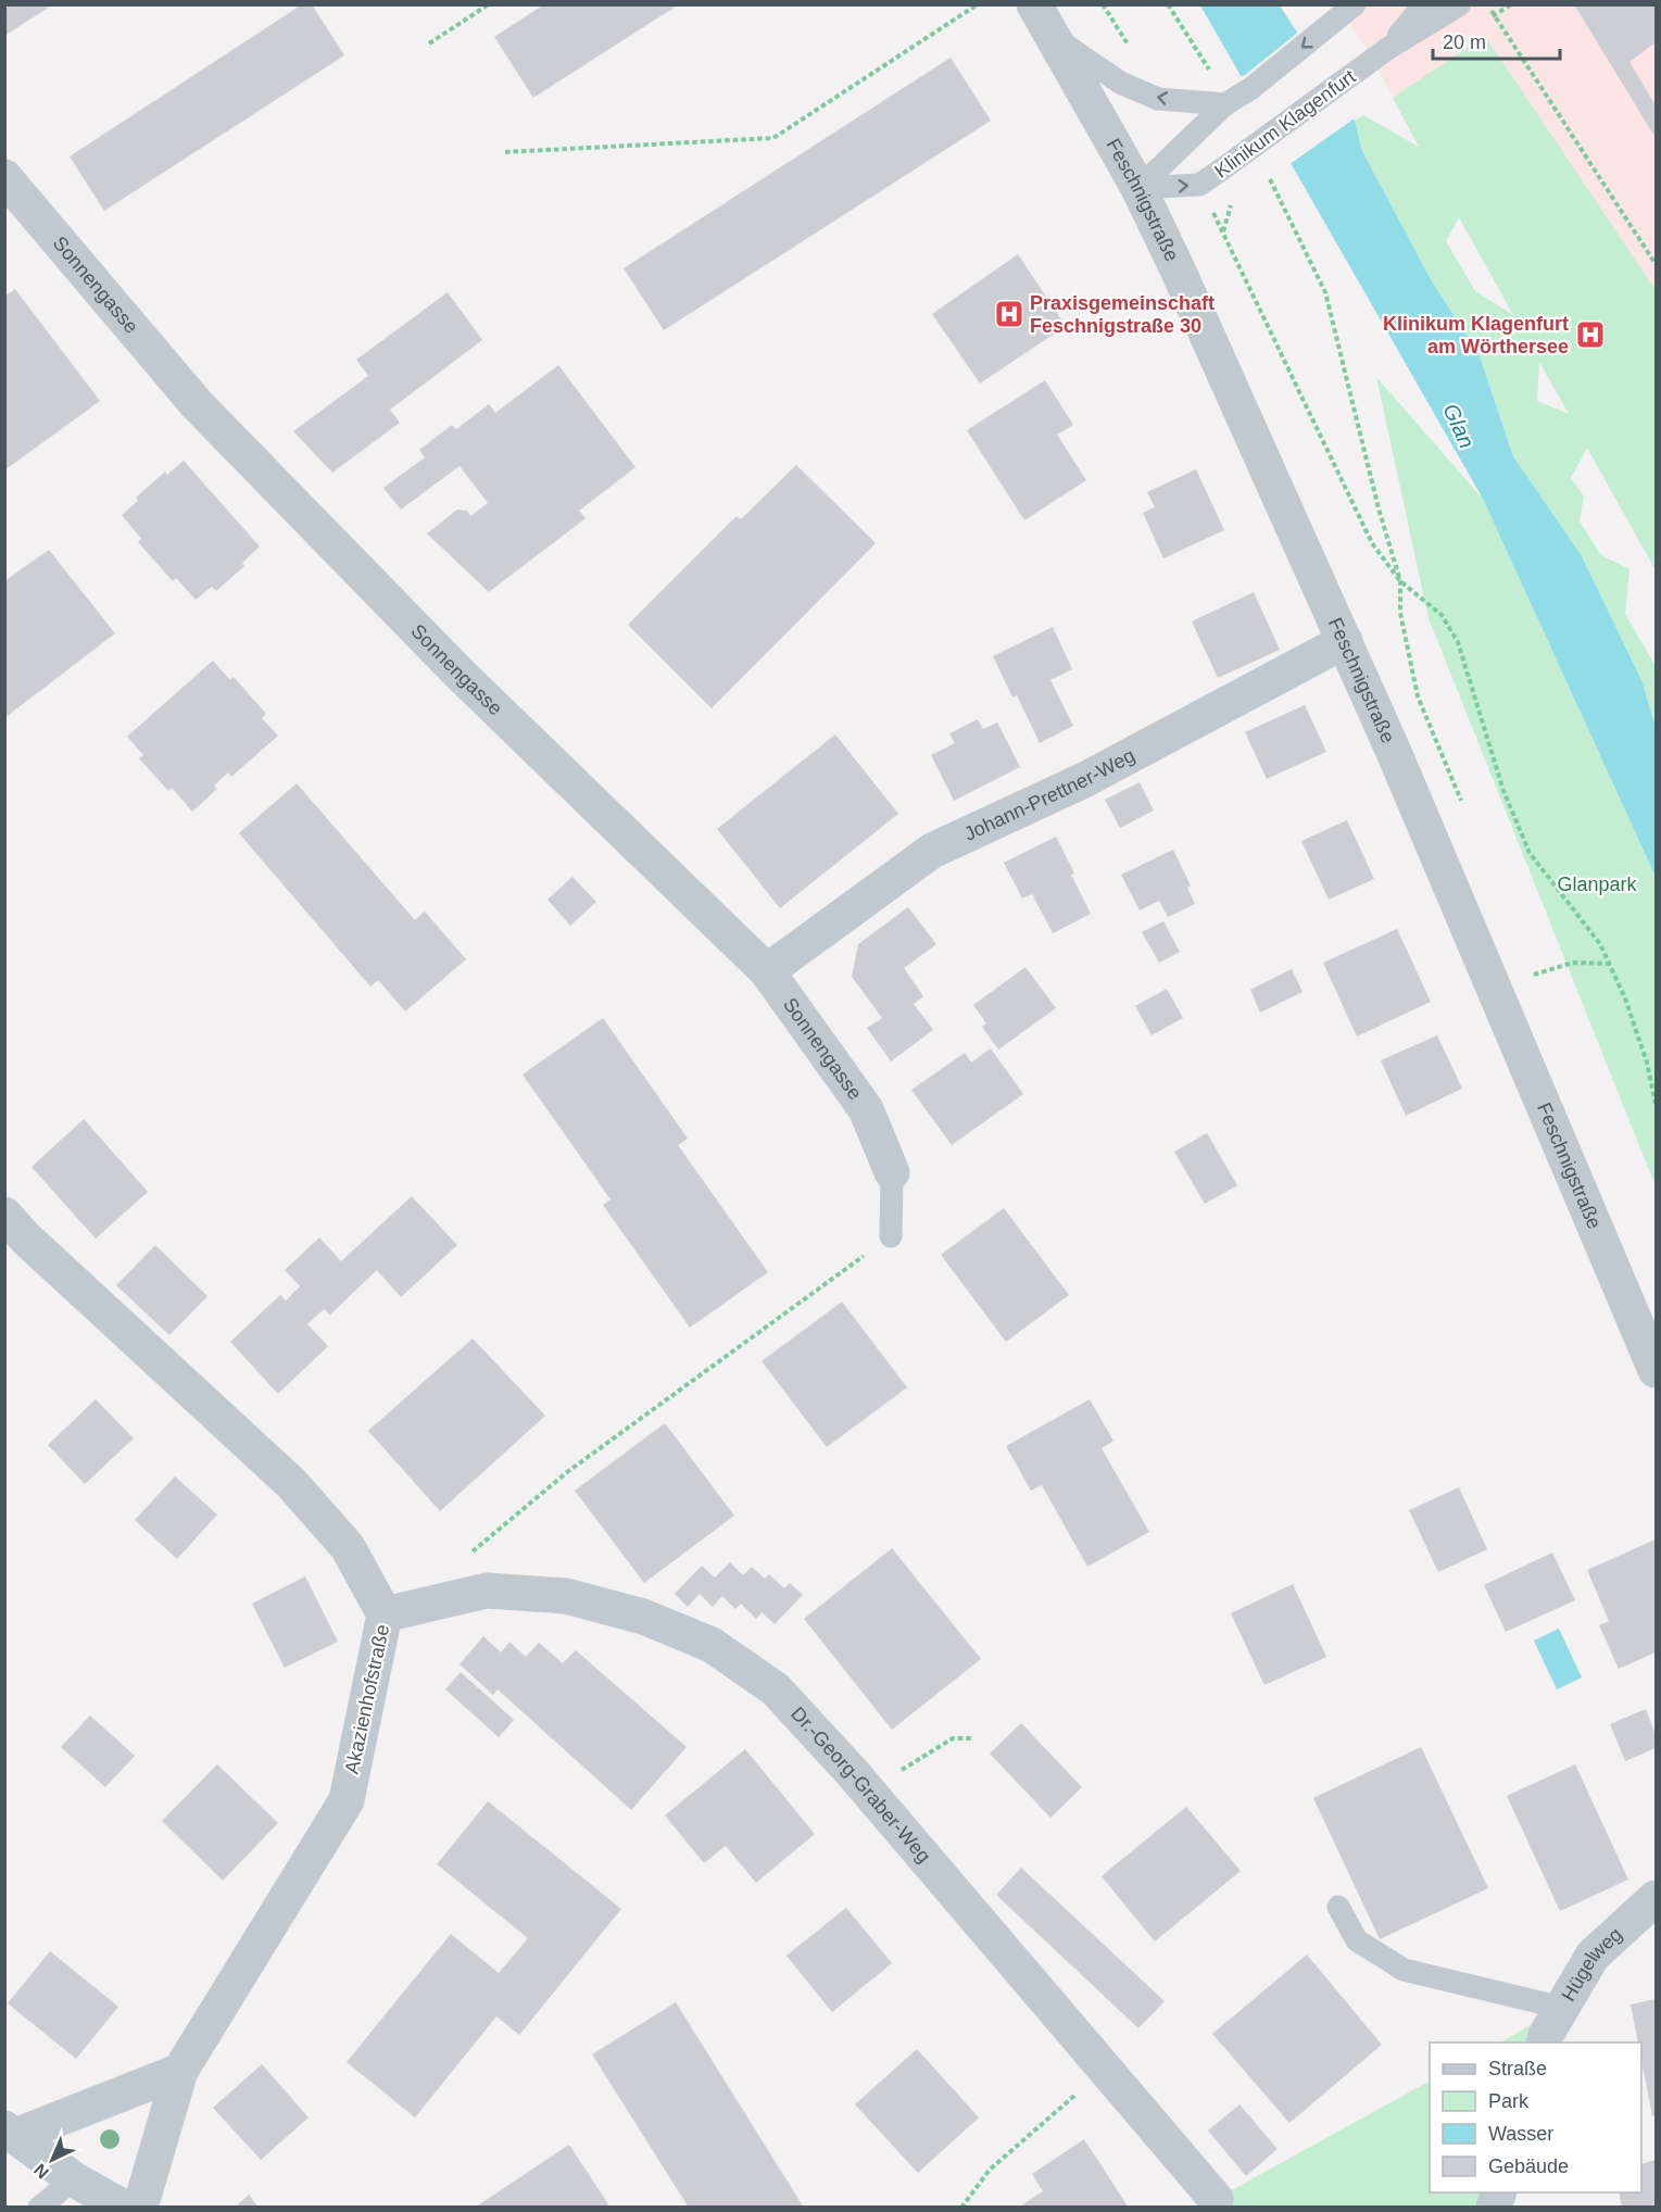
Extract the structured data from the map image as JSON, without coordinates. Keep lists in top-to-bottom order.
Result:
{
  "streets": {
    "street": [
      "Feschnigstraße",
      "Sonnengasse",
      "Johann-Prettner-Weg",
      "Akazienhofstraße",
      "Dr.-Georg-Graber-Weg",
      "Hügelweg"
    ],
    "lane": ["Klinikum Klagenfurt"]
  },
  "crossings": [
    ["Klinikum Klagenfurt", "Feschnigstraße"],
    ["Feschnigstraße", "Johann-Prettner-Weg"],
    ["Sonnengasse", "Johann-Prettner-Weg"],
    ["Akazienhofstraße", "Dr.-Georg-Graber-Weg"]
  ],
  "water": ["Glan"],
  "parks": ["Glanpark"],
  "places": {
    "hospital": ["Praxisgemeinschaft Feschnigstraße 30", "Klinikum Klagenfurt am Wörthersee"]
  },
  "legend": [
    "Straße",
    "Park",
    "Wasser",
    "Gebäude"
  ],
  "scale_bar": "20 m",
  "north": "bottom left"
}
